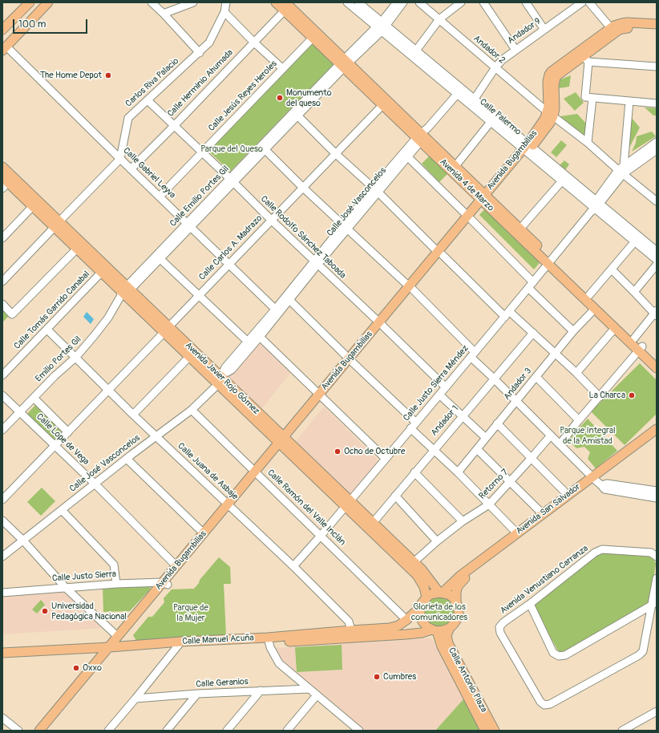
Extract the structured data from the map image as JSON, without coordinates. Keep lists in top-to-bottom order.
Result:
{
  "streets": {
    "main road": [
      "Avenida Bugambilias",
      "Avenida 4 de Marzo",
      "Avenida Javier Rojo Gómez",
      "Avenida San Salvador",
      "Calle Manuel Acuña",
      "Calle Antonio Plaza"
    ],
    "street": [
      "Andador 9",
      "Andador 2",
      "Carlos Riva Palacio",
      "Calle Herminio Ahumada",
      "Calle Jesús Reyes Heroles",
      "Calle Palermo",
      "Calle Gabriel Leyva",
      "Calle Emilio Portes Gil",
      "Calle José Vasconcelos",
      "Calle Rodolfo Sánchez Taboada",
      "Calle Carlos A. Madrazo",
      "Calle Tomás Garrido Canabal",
      "Emilio Portes Gil",
      "Calle Justo Sierra Méndez",
      "Andador 3",
      "Andador 1",
      "Calle Lope de Vega",
      "Calle Juana de Asbaje",
      "Retorno 7",
      "Calle Ramón del Valle Inclán",
      "Calle Justo Sierra",
      "Avenida Venustiano Carranza",
      "Calle Geranios"
    ]
  },
  "crossings": [
    ["Andador 9", "Andador 2"],
    ["Andador 9", "Calle Palermo"],
    ["Andador 2", "Avenida Bugambilias"],
    ["Carlos Riva Palacio", "Calle Gabriel Leyva"],
    ["Carlos Riva Palacio", "Calle Rodolfo Sánchez Taboada"],
    ["Calle Herminio Ahumada", "Calle Gabriel Leyva"],
    ["Calle Herminio Ahumada", "Avenida 4 de Marzo"],
    ["Calle Herminio Ahumada", "Calle Rodolfo Sánchez Taboada"],
    ["Calle Jesús Reyes Heroles", "Calle Gabriel Leyva"],
    ["Calle Jesús Reyes Heroles", "Avenida 4 de Marzo"],
    ["Calle Jesús Reyes Heroles", "Calle Rodolfo Sánchez Taboada"],
    ["Calle Palermo", "Avenida Bugambilias"],
    ["Calle Palermo", "Calle Emilio Portes Gil"],
    ["Calle Palermo", "Calle José Vasconcelos"],
    ["Calle Palermo", "Calle Justo Sierra Méndez"],
    ["Avenida Bugambilias", "Avenida 4 de Marzo"],
    ["Avenida Bugambilias", "Calle Rodolfo Sánchez Taboada"],
    ["Avenida Bugambilias", "Avenida Javier Rojo Gómez"],
    ["Avenida Bugambilias", "Calle Lope de Vega"],
    ["Avenida Bugambilias", "Calle Juana de Asbaje"],
    ["Avenida Bugambilias", "Calle Ramón del Valle Inclán"],
    ["Avenida Bugambilias", "Calle Justo Sierra"],
    ["Avenida Bugambilias", "Calle Manuel Acuña"],
    ["Calle Gabriel Leyva", "Calle Emilio Portes Gil"],
    ["Calle Gabriel Leyva", "Calle José Vasconcelos"],
    ["Calle Gabriel Leyva", "Calle Carlos A. Madrazo"],
    ["Avenida 4 de Marzo", "Calle Emilio Portes Gil"],
    ["Avenida 4 de Marzo", "Calle José Vasconcelos"],
    ["Avenida 4 de Marzo", "Calle Carlos A. Madrazo"],
    ["Avenida 4 de Marzo", "Calle Justo Sierra Méndez"],
    ["Avenida 4 de Marzo", "Andador 3"],
    ["Calle Emilio Portes Gil", "Calle Rodolfo Sánchez Taboada"],
    ["Calle Emilio Portes Gil", "Emilio Portes Gil"],
    ["Calle Emilio Portes Gil", "Avenida Javier Rojo Gómez"],
    ["Calle José Vasconcelos", "Calle Rodolfo Sánchez Taboada"],
    ["Calle José Vasconcelos", "Avenida Javier Rojo Gómez"],
    ["Calle José Vasconcelos", "Calle Lope de Vega"],
    ["Calle José Vasconcelos", "Calle Juana de Asbaje"],
    ["Calle José Vasconcelos", "Calle Ramón del Valle Inclán"],
    ["Calle Rodolfo Sánchez Taboada", "Calle Carlos A. Madrazo"],
    ["Calle Rodolfo Sánchez Taboada", "Calle Justo Sierra Méndez"],
    ["Calle Carlos A. Madrazo", "Avenida Javier Rojo Gómez"],
    ["Calle Carlos A. Madrazo", "Calle Lope de Vega"],
    ["Calle Carlos A. Madrazo", "Calle Juana de Asbaje"],
    ["Calle Tomás Garrido Canabal", "Avenida Javier Rojo Gómez"],
    ["Calle Tomás Garrido Canabal", "Calle Juana de Asbaje"],
    ["Emilio Portes Gil", "Avenida Javier Rojo Gómez"],
    ["Emilio Portes Gil", "Calle Lope de Vega"],
    ["Emilio Portes Gil", "Calle Juana de Asbaje"],
    ["Avenida Javier Rojo Gómez", "Calle Justo Sierra Méndez"],
    ["Avenida Javier Rojo Gómez", "Andador 1"],
    ["Avenida Javier Rojo Gómez", "Retorno 7"],
    ["Avenida Javier Rojo Gómez", "Avenida San Salvador"],
    ["Avenida Javier Rojo Gómez", "Calle Manuel Acuña"],
    ["Avenida Javier Rojo Gómez", "Calle Antonio Plaza"],
    ["Calle Justo Sierra Méndez", "Calle Juana de Asbaje"],
    ["Calle Justo Sierra Méndez", "Calle Ramón del Valle Inclán"],
    ["Calle Juana de Asbaje", "Calle Manuel Acuña"],
    ["Calle Ramón del Valle Inclán", "Calle Manuel Acuña"],
    ["Avenida San Salvador", "Calle Manuel Acuña"],
    ["Avenida San Salvador", "Calle Antonio Plaza"],
    ["Calle Manuel Acuña", "Calle Antonio Plaza"]
  ],
  "parks": [
    "Parque del Queso",
    "Parque Integral de la Amistad",
    "Glorieta de los comunicadores",
    "Parque de la Mujer"
  ],
  "places": [
    "The Home Depot",
    "Monumento del queso",
    "La Charca",
    "Ocho de Octubre",
    "Universidad Pedagógica Nacional",
    "Oxxo",
    "Cumbres"
  ],
  "scale_bar": "100 m"
}
